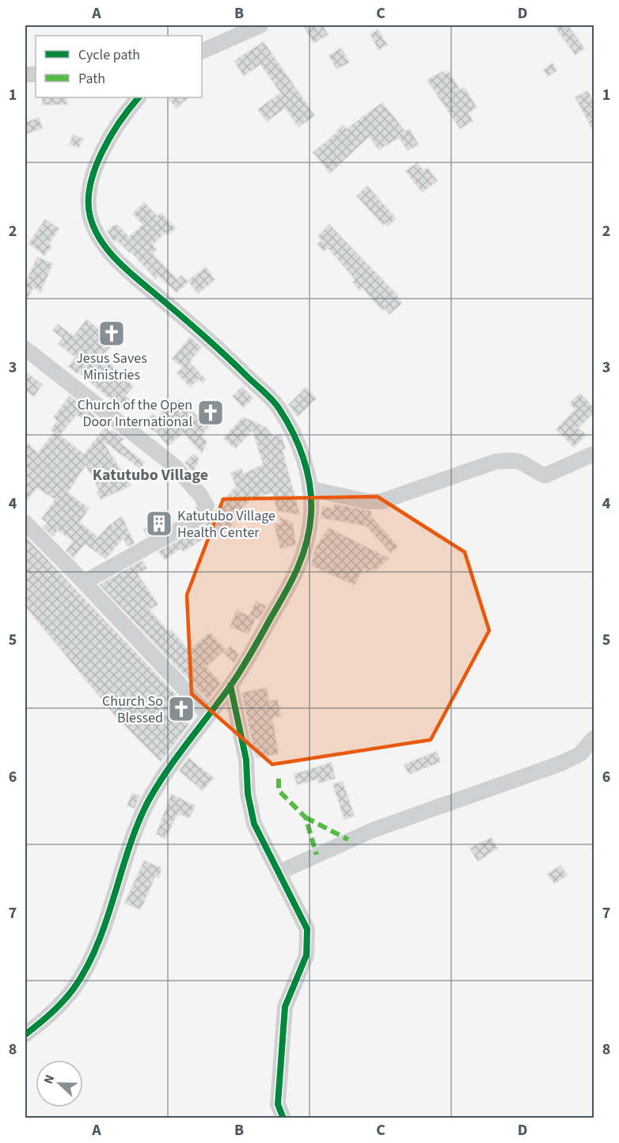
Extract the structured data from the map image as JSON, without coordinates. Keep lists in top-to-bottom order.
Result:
{
  "districts": ["Katutubo Village"],
  "places": {
    "church": ["Jesus Saves Ministries", "Church of the Open Door International", "Church So Blessed"],
    "building": ["Katutubo Village Health Center"]
  },
  "legend": ["Cycle path", "Path"],
  "north": "left",
  "grid": {
    "columns": [
      "A",
      "B",
      "C",
      "D"
    ],
    "rows": [
      "1",
      "2",
      "3",
      "4",
      "5",
      "6",
      "7",
      "8"
    ]
  }
}
